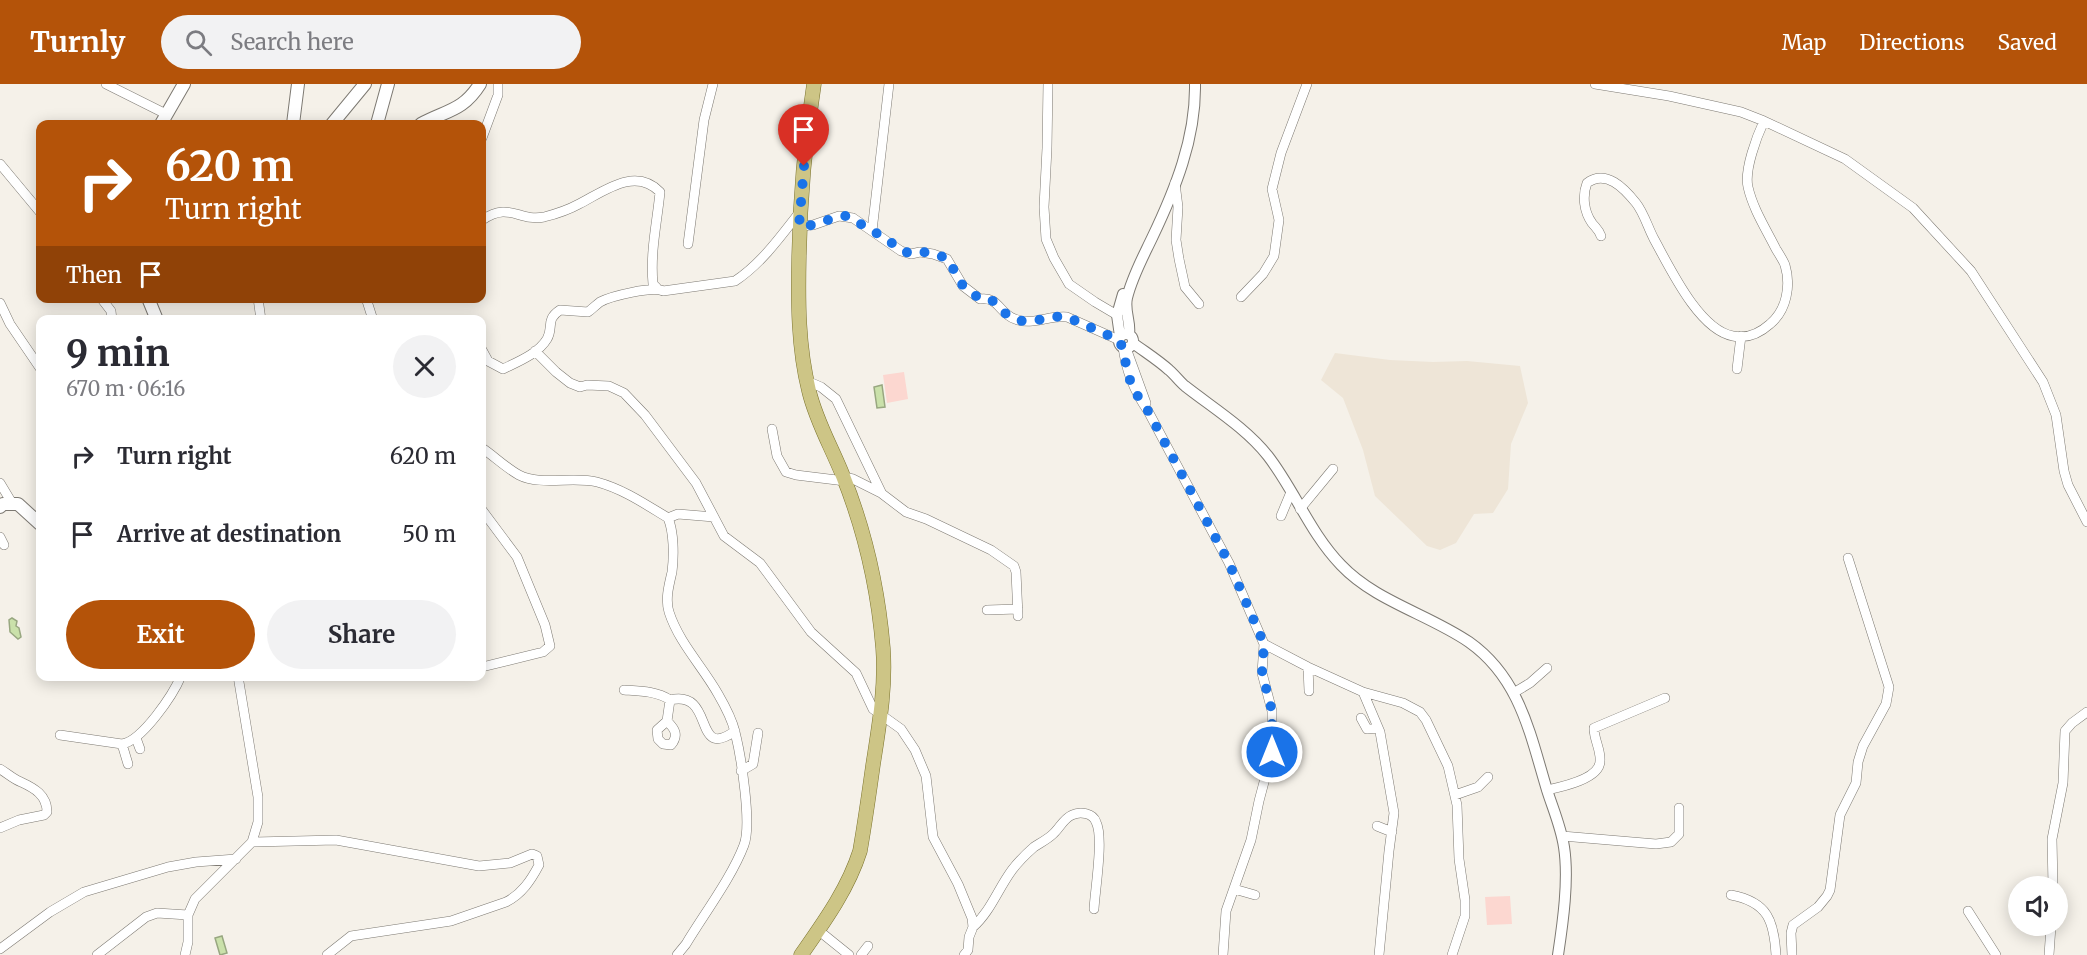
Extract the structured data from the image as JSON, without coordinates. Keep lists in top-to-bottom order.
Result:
{
  "page": {
    "header": "Turnly",
    "search": "Search here",
    "nav": ["Map", "Directions", "Saved"],
    "turn": ["620 m", "Turn right"],
    "then": "Then",
    "heading": ["9 min", "670 m · 06:16"],
    "list": [
      {
        "name": "Turn right",
        "value": "620 m"
      },
      {
        "name": "Arrive at destination",
        "value": "50 m"
      }
    ],
    "buttons": ["Exit", "Share"]
  }
}
